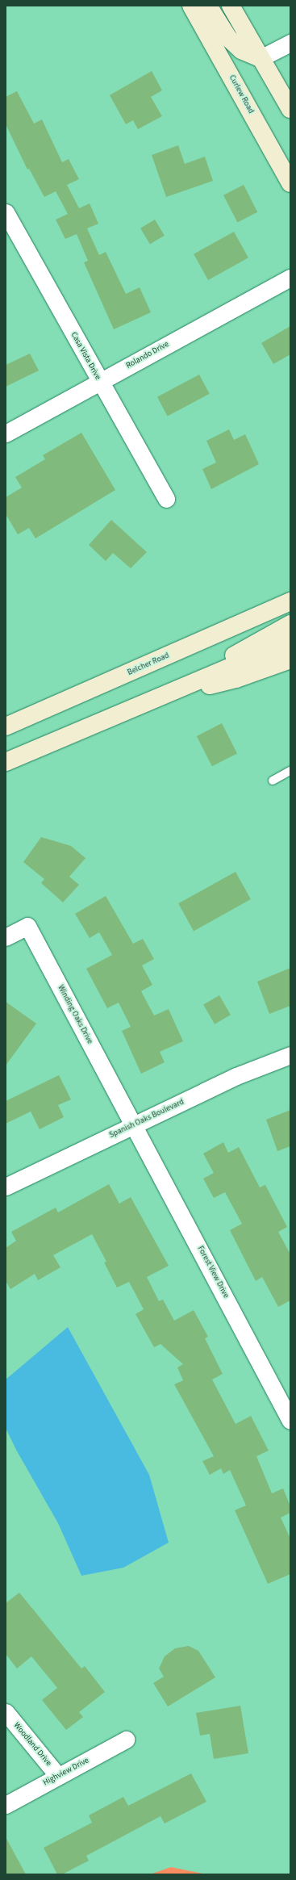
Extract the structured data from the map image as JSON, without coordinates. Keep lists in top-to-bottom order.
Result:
{
  "streets": {
    "main road": ["Curlew Road", "Belcher Road"],
    "street": [
      "Rolando Drive",
      "Casa Vista Drive",
      "Winding Oaks Drive",
      "Spanish Oaks Boulevard",
      "Forest View Drive",
      "Woodland Drive",
      "Highview Drive"
    ]
  },
  "crossings": [
    ["Rolando Drive", "Casa Vista Drive"],
    ["Winding Oaks Drive", "Spanish Oaks Boulevard"],
    ["Winding Oaks Drive", "Forest View Drive"],
    ["Spanish Oaks Boulevard", "Forest View Drive"],
    ["Woodland Drive", "Highview Drive"]
  ]
}
